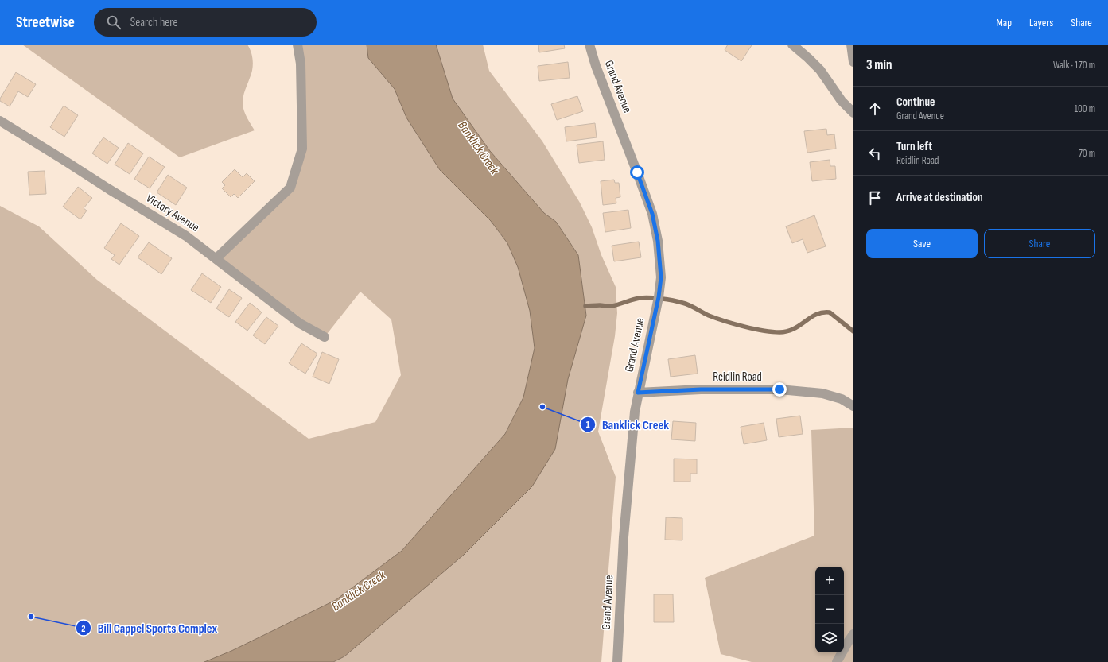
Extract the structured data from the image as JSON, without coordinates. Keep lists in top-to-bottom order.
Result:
{
  "streets": {
    "street": ["Grand Avenue", "Victory Avenue", "Reidlin Road"]
  },
  "crossings": [
    ["Grand Avenue", "Reidlin Road"]
  ],
  "water": ["Banklick Creek"],
  "places": ["Banklick Creek", "Bill Cappel Sports Complex"],
  "page": {
    "header": "Streetwise",
    "search": "Search here",
    "nav": ["Map", "Layers", "Share"],
    "heading": ["3 min", "Walk · 170 m"],
    "list": [
      ["Continue", "Grand Avenue", "100 m"],
      ["Turn left", "Reidlin Road", "70 m"],
      "Arrive at destination"
    ],
    "buttons": ["Save", "Share"],
    "map_buttons": ["+", "−"]
  }
}
